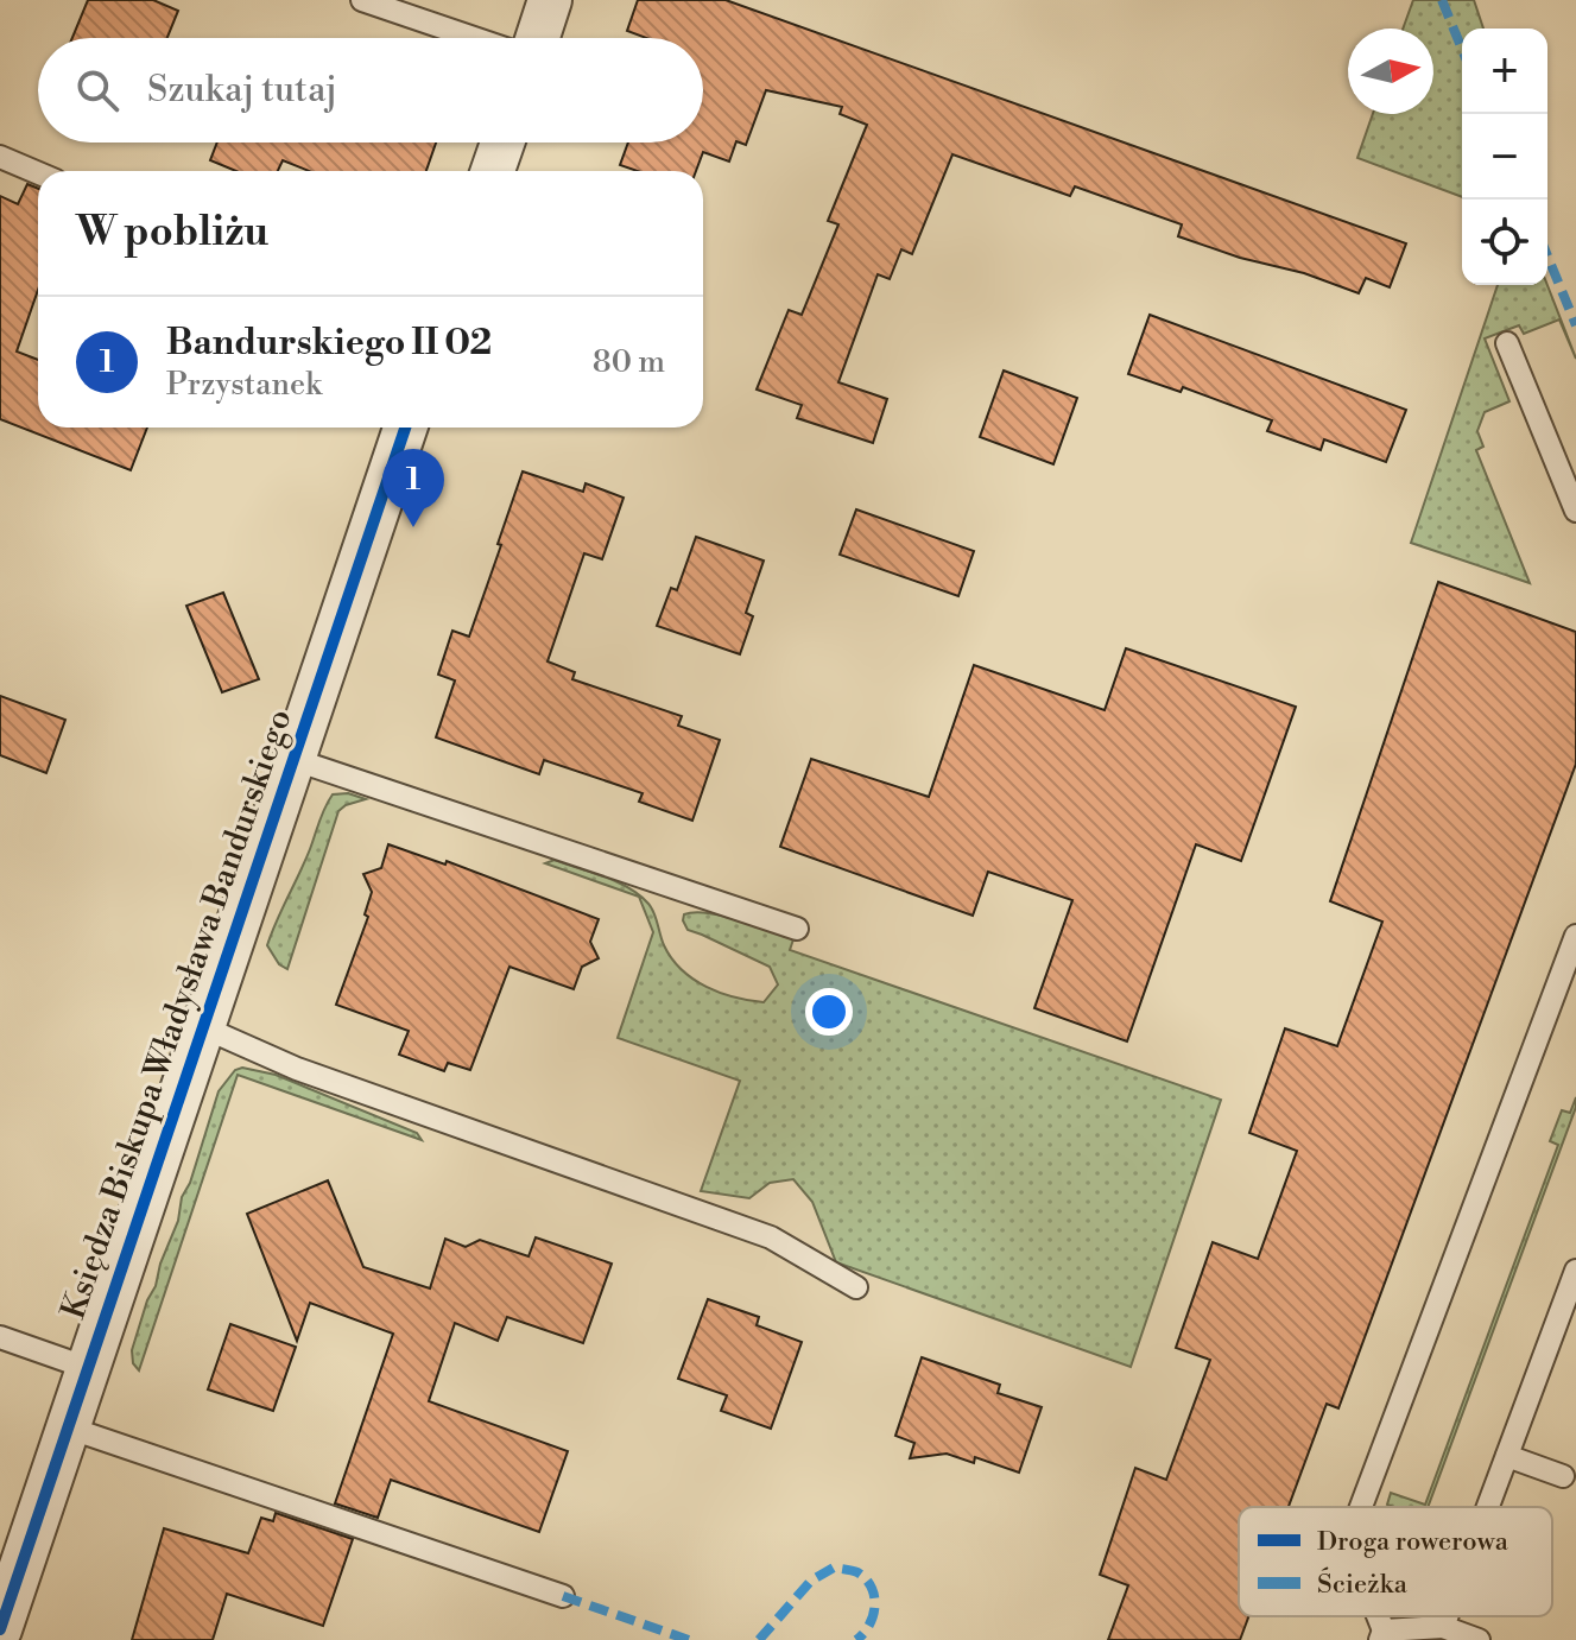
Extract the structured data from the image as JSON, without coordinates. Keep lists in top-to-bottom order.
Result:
{
  "streets": {
    "street": ["Księdza Biskupa Władysława Bandurskiego"]
  },
  "legend": ["Droga rowerowa", "Ścieżka"],
  "north": "right",
  "page": {
    "map_buttons": ["+", "−"],
    "search": "Szukaj tutaj",
    "heading": "W pobliżu",
    "list": [
      {
        "mark": "1",
        "name": "Bandurskiego II 02",
        "note": "Przystanek",
        "value": "80 m"
      }
    ],
    "pins": "1"
  }
}
